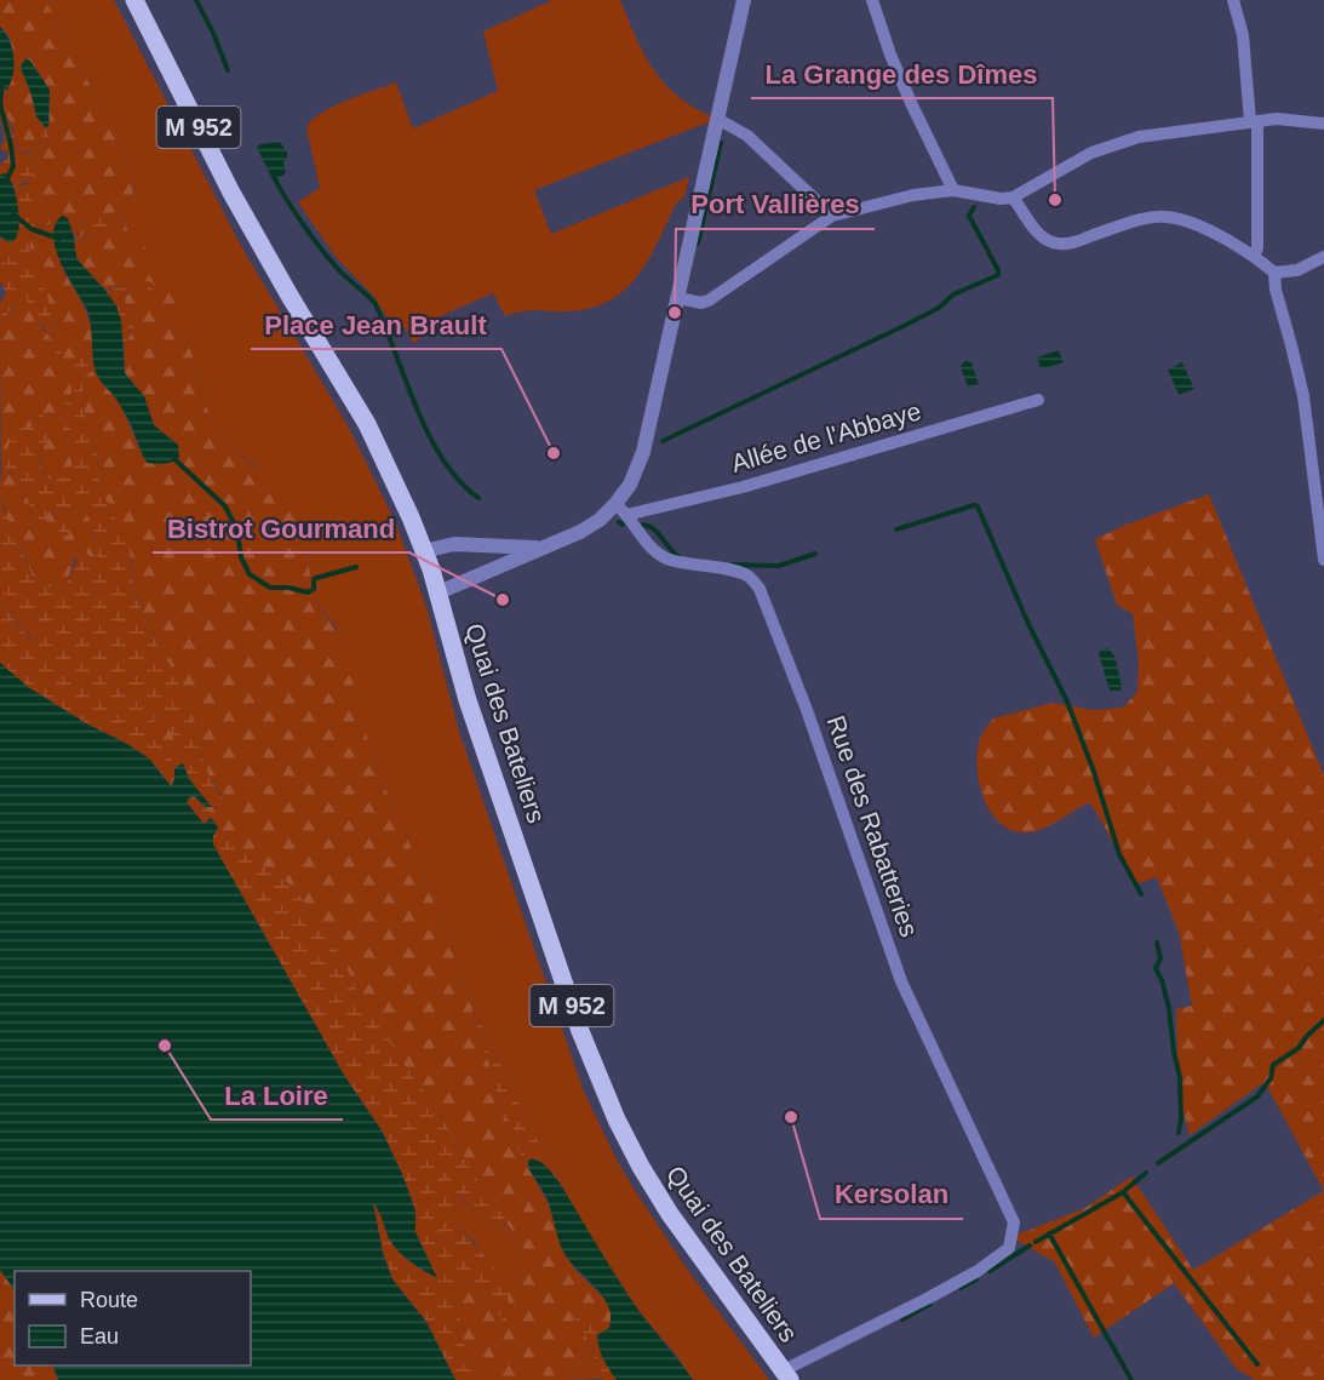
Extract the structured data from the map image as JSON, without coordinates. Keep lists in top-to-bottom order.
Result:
{
  "streets": {
    "main road": ["M 952", "Quai des Bateliers"],
    "street": ["Allée de l'Abbaye", "Rue des Rabatteries"]
  },
  "crossings": [
    ["Allée de l'Abbaye", "Rue des Rabatteries"],
    ["Quai des Bateliers", "Rue des Rabatteries"]
  ],
  "places": [
    "La Grange des Dîmes",
    "Port Vallières",
    "Place Jean Brault",
    "Bistrot Gourmand",
    "La Loire",
    "Kersolan"
  ],
  "legend": ["Route", "Eau"]
}
